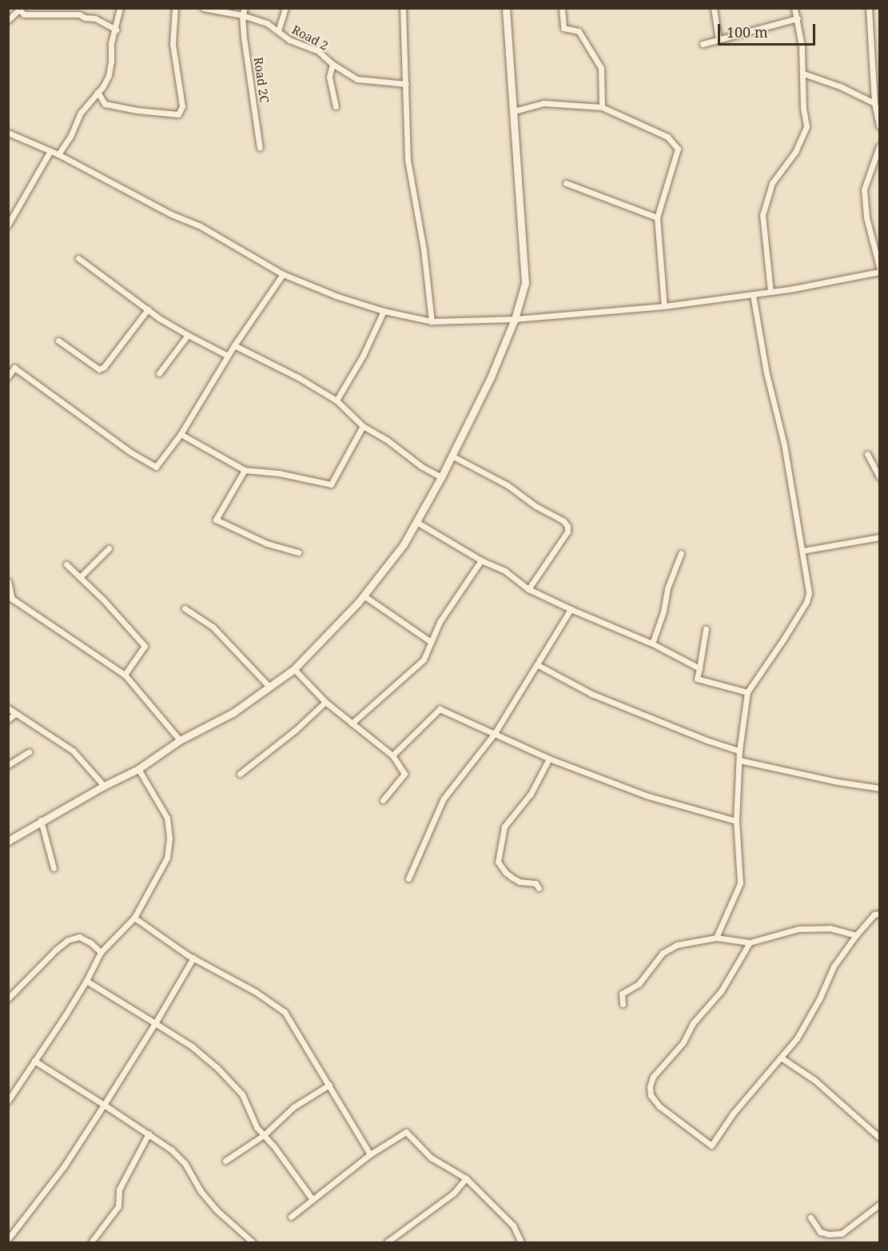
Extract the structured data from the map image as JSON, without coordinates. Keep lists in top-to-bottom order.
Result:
{
  "streets": {
    "street": ["Road 2", "Road 2C"]
  },
  "crossings": [
    ["Road 2", "Road 2C"]
  ],
  "scale_bar": "100 m"
}
